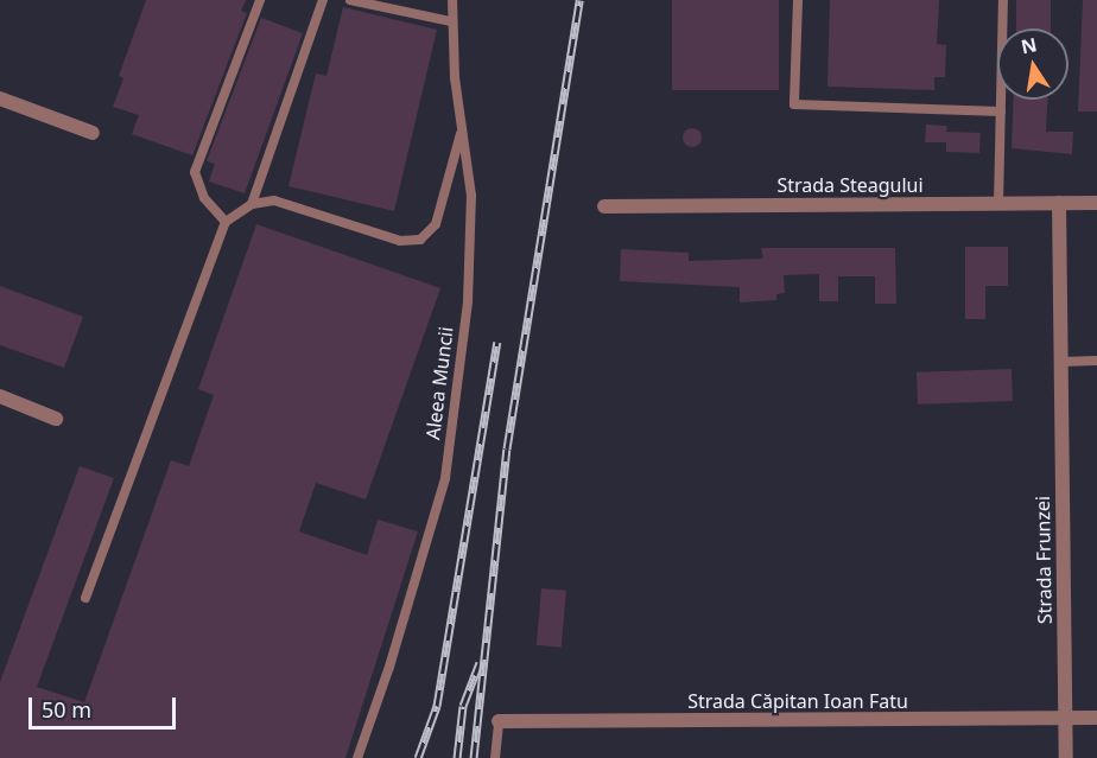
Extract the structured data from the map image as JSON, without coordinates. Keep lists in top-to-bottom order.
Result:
{
  "streets": {
    "street": ["Strada Steagului", "Strada Frunzei", "Strada Căpitan Ioan Fatu"],
    "lane": ["Aleea Muncii"]
  },
  "crossings": [
    ["Strada Steagului", "Strada Frunzei"],
    ["Strada Frunzei", "Strada Căpitan Ioan Fatu"]
  ],
  "scale_bar": "50 m",
  "north": "top"
}
